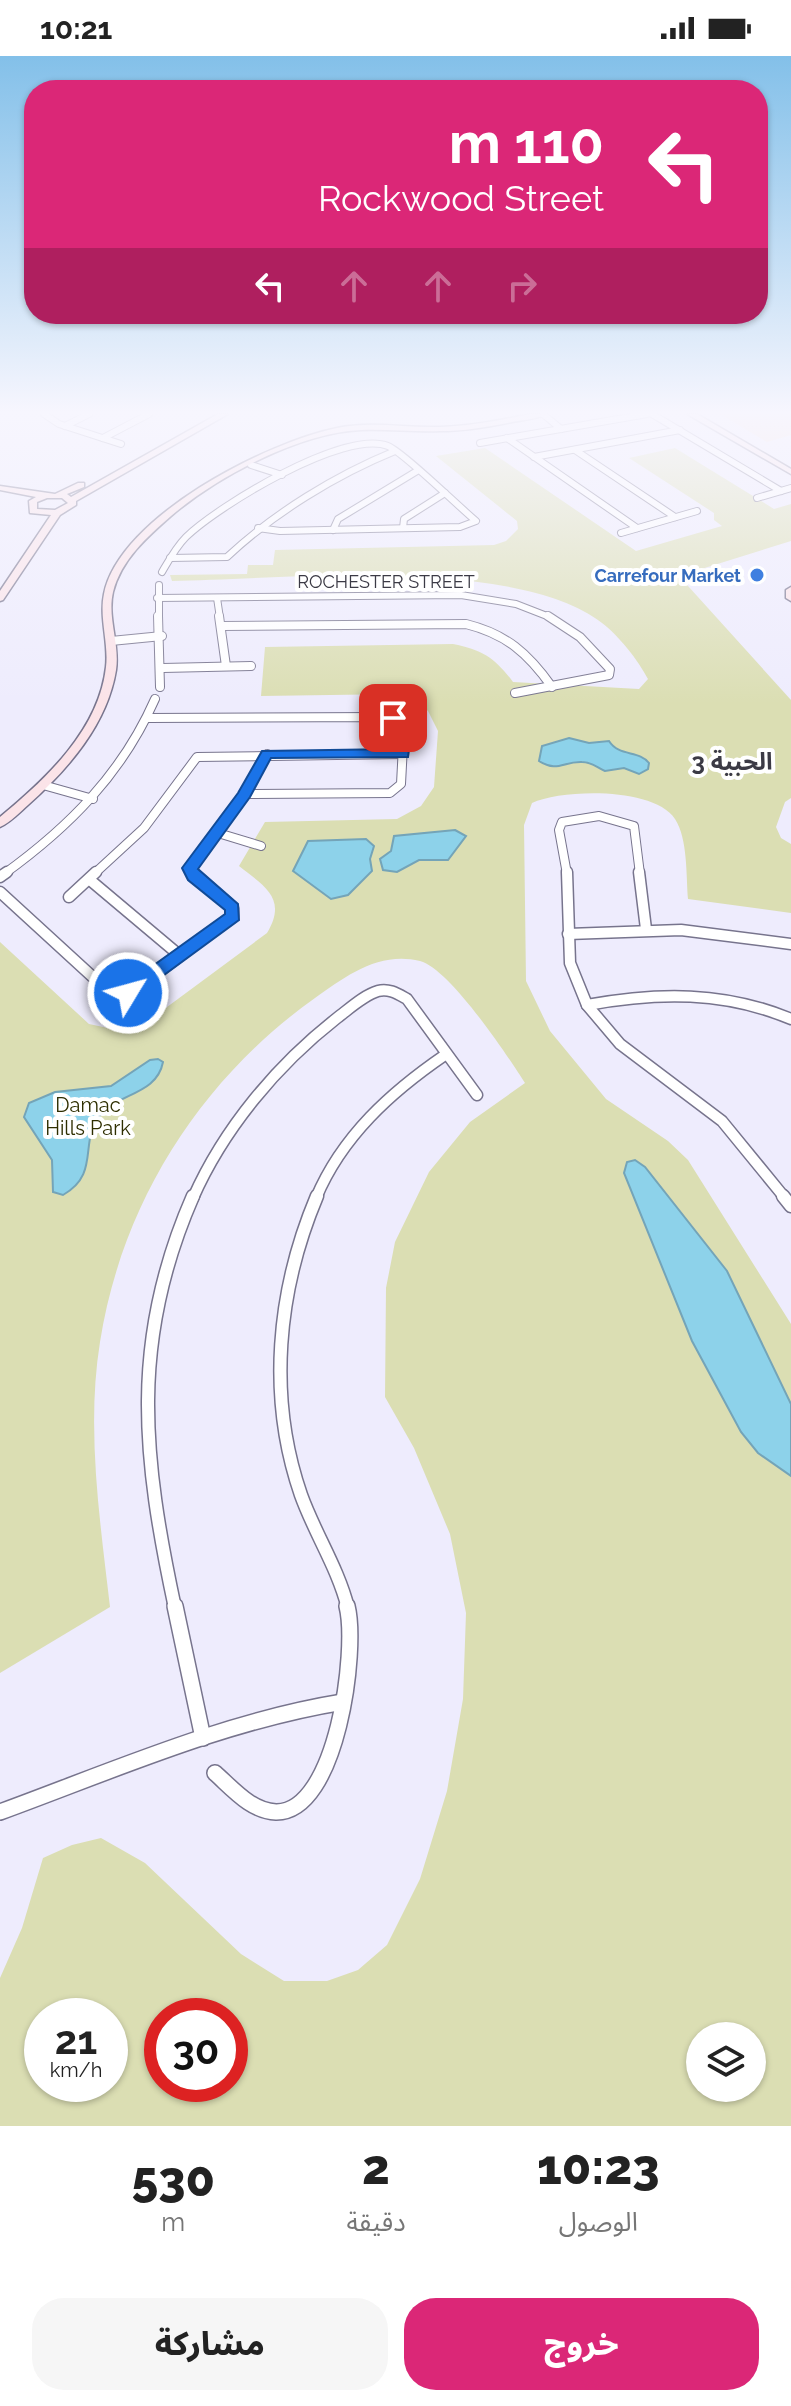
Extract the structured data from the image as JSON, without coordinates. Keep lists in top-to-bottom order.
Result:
{
  "streets": {
    "street": ["ROCHESTER STREET"]
  },
  "districts": ["الحبية 3"],
  "parks": ["Damac Hills Park"],
  "places": ["Carrefour Market"],
  "page": {
    "status": "10:21",
    "turn": ["110 m", "Rockwood Street"],
    "speed": "21 km/h",
    "limit": "30",
    "eta": [
      "10:23",
      "الوصول",
      "2",
      "دقيقة",
      "530",
      "m"
    ],
    "buttons": ["خروج", "مشاركة"]
  }
}
